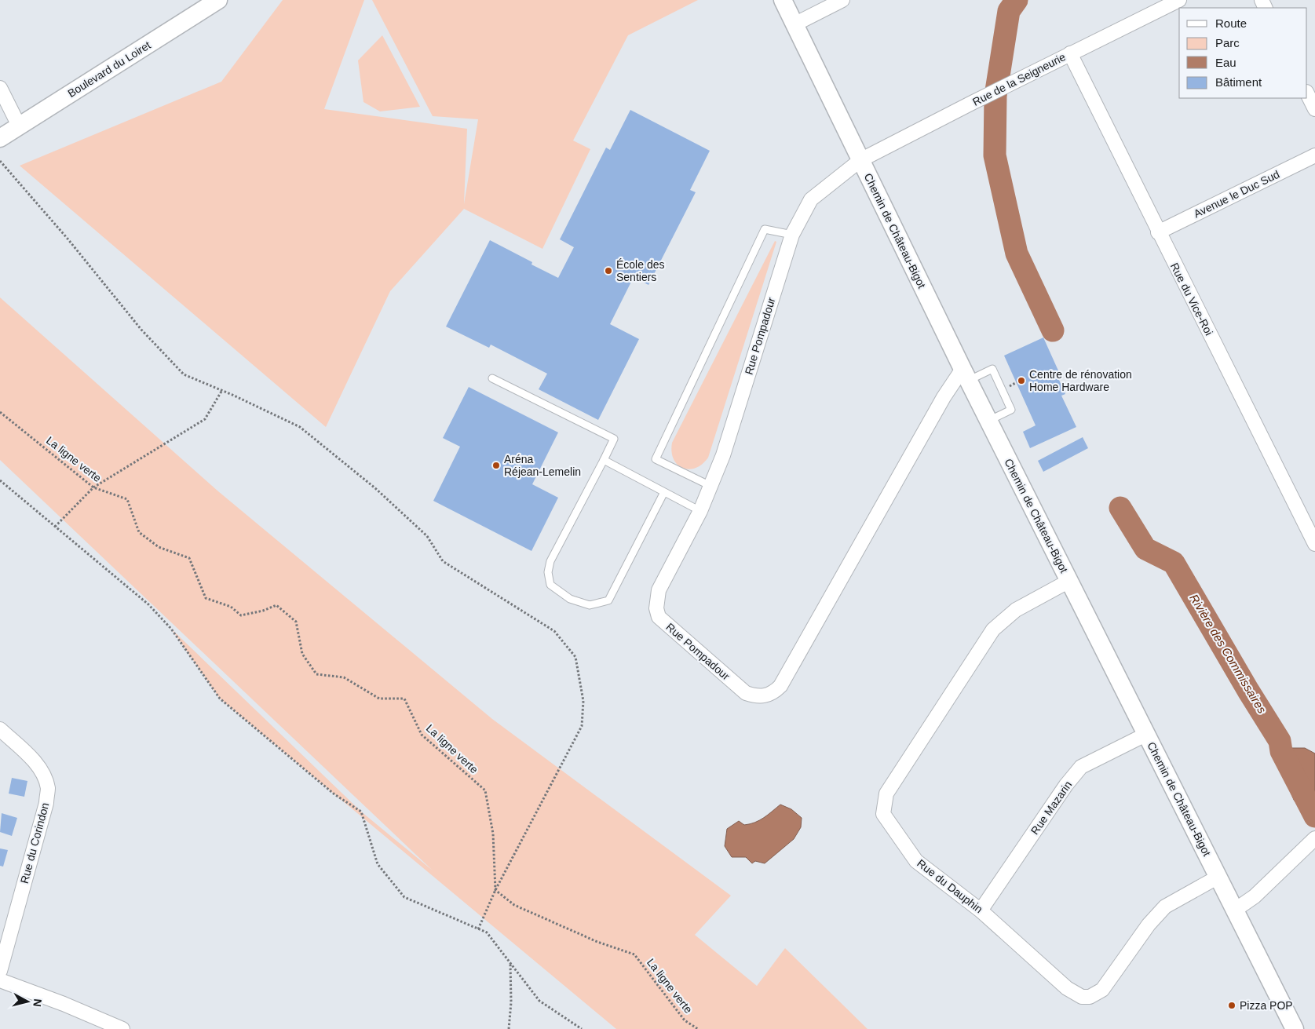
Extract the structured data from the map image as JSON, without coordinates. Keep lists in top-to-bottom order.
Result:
{
  "streets": {
    "street": [
      "Boulevard du Loiret",
      "Rue de la Seigneurie",
      "Avenue le Duc Sud",
      "Chemin de Château-Bigot",
      "Rue du Vice-Roi",
      "Rue Pompadour",
      "Rue Mazarin",
      "Rue du Corindon",
      "Rue du Dauphin"
    ],
    "path": ["La ligne verte"]
  },
  "crossings": [
    ["Rue de la Seigneurie", "Chemin de Château-Bigot"],
    ["Rue de la Seigneurie", "Rue du Vice-Roi"],
    ["Rue de la Seigneurie", "Rue Pompadour"],
    ["Avenue le Duc Sud", "Rue du Vice-Roi"],
    ["Chemin de Château-Bigot", "Rue Pompadour"],
    ["Chemin de Château-Bigot", "Rue Mazarin"],
    ["Chemin de Château-Bigot", "Rue du Dauphin"],
    ["Rue Mazarin", "Rue du Dauphin"]
  ],
  "water": ["Rivière des Commissaires"],
  "places": [
    "École des Sentiers",
    "Centre de rénovation Home Hardware",
    "Aréna Réjean‑Lemelin",
    "Pizza POP"
  ],
  "legend": [
    "Route",
    "Parc",
    "Eau",
    "Bâtiment"
  ],
  "north": "right"
}
